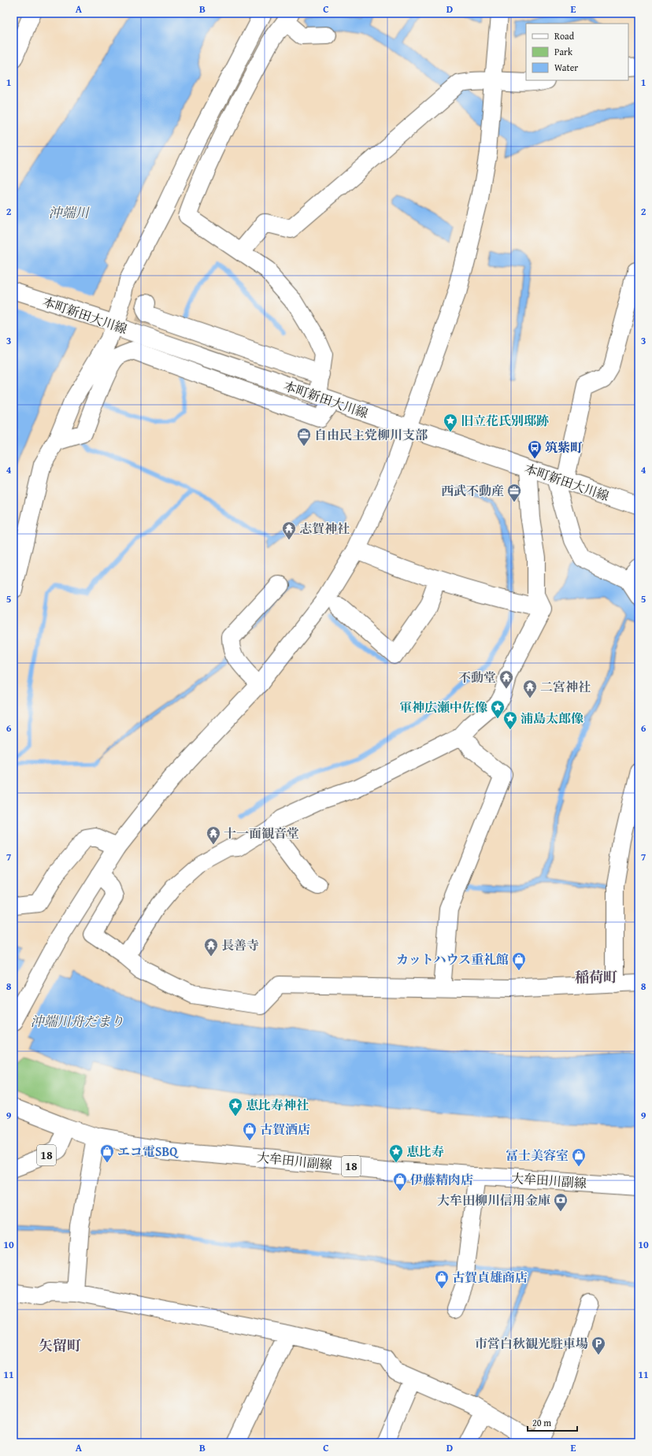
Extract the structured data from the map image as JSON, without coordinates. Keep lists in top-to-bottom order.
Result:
{
  "streets": {
    "street": ["本町新田大川線", "18", "大牟田川副線"]
  },
  "crossings": [
    ["18", "大牟田川副線"]
  ],
  "districts": ["稲荷町", "矢留町"],
  "water": ["沖端川", "沖端川舟だまり"],
  "places": {
    "place": [
      "旧立花氏別邸跡",
      "軍神広瀬中佐像",
      "浦島太郎像",
      "恵比寿神社",
      "恵比寿"
    ],
    "office": ["自由民主党柳川支部", "西武不動産"],
    "bus stop": ["筑紫町"],
    "temple": [
      "志賀神社",
      "不動堂",
      "二宮神社",
      "十一面観音堂",
      "長善寺"
    ],
    "shop": [
      "カットハウス重礼館",
      "古賀酒店",
      "エコ電SBQ",
      "冨士美容室",
      "伊藤精肉店",
      "古賀貞雄商店"
    ],
    "bank": ["大牟田柳川信用金庫"],
    "parking": ["市営白秋観光駐車場"]
  },
  "legend": ["Road", "Park", "Water"],
  "scale_bar": "20 m",
  "grid": {
    "columns": [
      "A",
      "B",
      "C",
      "D",
      "E"
    ],
    "rows": [
      "1",
      "2",
      "3",
      "4",
      "5",
      "6",
      "7",
      "8",
      "9",
      "10",
      "11"
    ]
  }
}
